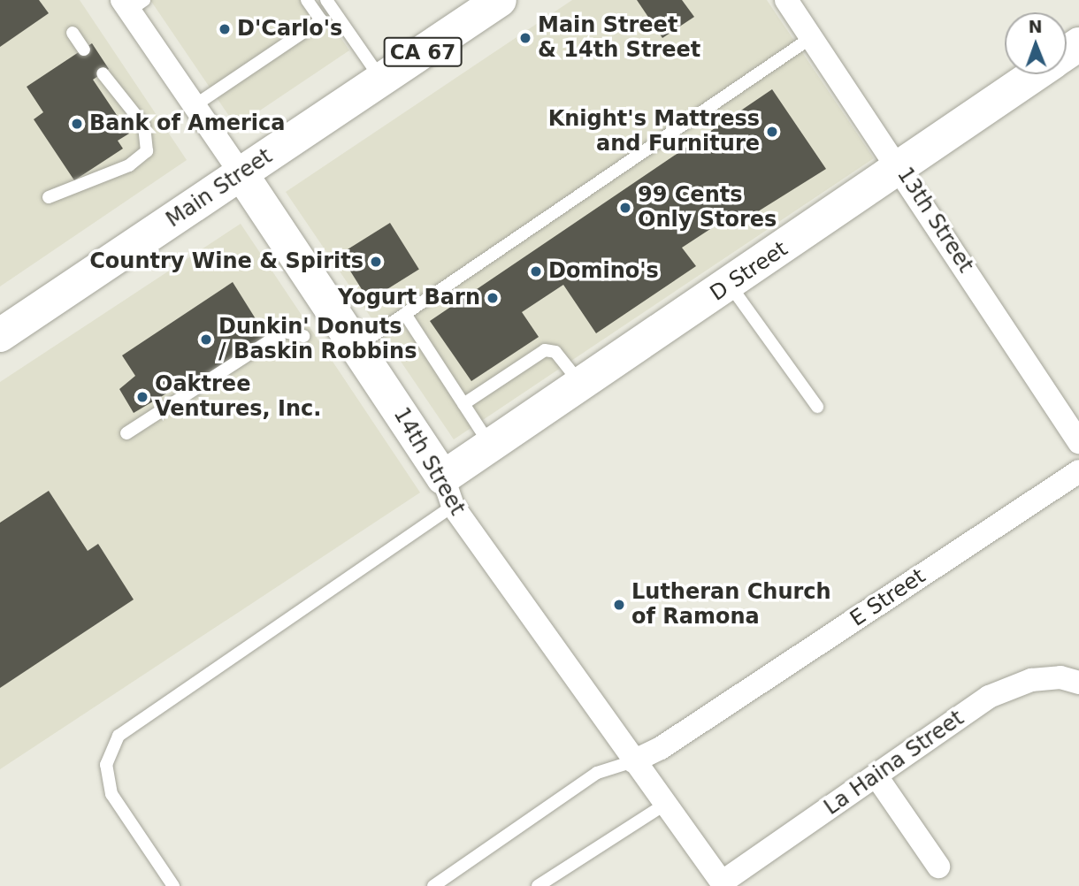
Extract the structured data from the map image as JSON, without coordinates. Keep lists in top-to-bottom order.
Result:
{
  "streets": {
    "street": [
      "CA 67",
      "Main Street",
      "13th Street",
      "D Street",
      "14th Street",
      "E Street",
      "La Haina Street"
    ]
  },
  "crossings": [
    ["Main Street", "14th Street"],
    ["13th Street", "D Street"],
    ["D Street", "14th Street"],
    ["14th Street", "E Street"],
    ["14th Street", "La Haina Street"]
  ],
  "places": [
    "D'Carlo's",
    "Main Street & 14th Street",
    "Bank of America",
    "Knight's Mattress and Furniture",
    "99 Cents Only Stores",
    "Country Wine & Spirits",
    "Domino's",
    "Yogurt Barn",
    "Dunkin' Donuts / Baskin Robbins",
    "Oaktree Ventures, Inc.",
    "Lutheran Church of Ramona"
  ],
  "north": "top"
}
